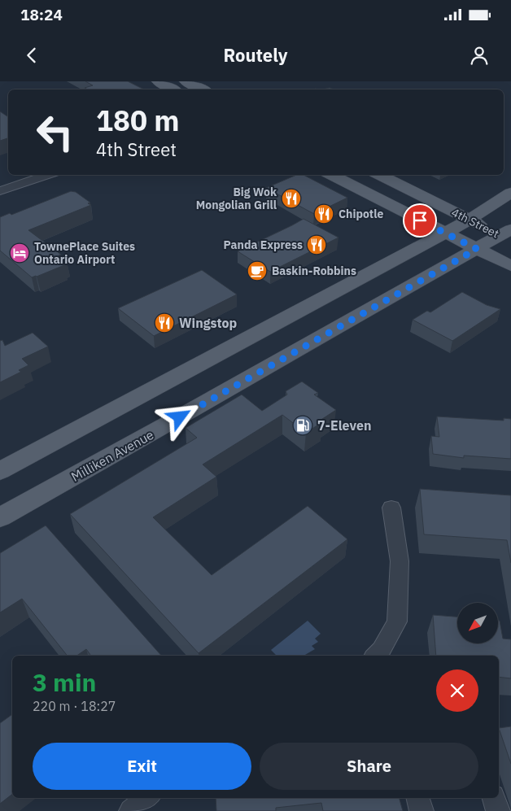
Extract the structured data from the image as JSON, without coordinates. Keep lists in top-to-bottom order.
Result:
{
  "streets": {
    "main road": ["4th Street", "Milliken Avenue"]
  },
  "crossings": [
    ["4th Street", "Milliken Avenue"]
  ],
  "places": {
    "restaurant": [
      "Big Wok Mongolian Grill",
      "Chipotle",
      "Panda Express",
      "Wingstop"
    ],
    "hotel": ["TownePlace Suites Ontario Airport"],
    "cafe": ["Baskin-Robbins"],
    "fuel station": ["7-Eleven"]
  },
  "north": "bottom left",
  "page": {
    "status": "18:24",
    "header": "Routely",
    "turn": ["180 m", "4th Street"],
    "heading": ["3 min", "220 m · 18:27"],
    "buttons": ["Exit", "Share"]
  }
}
